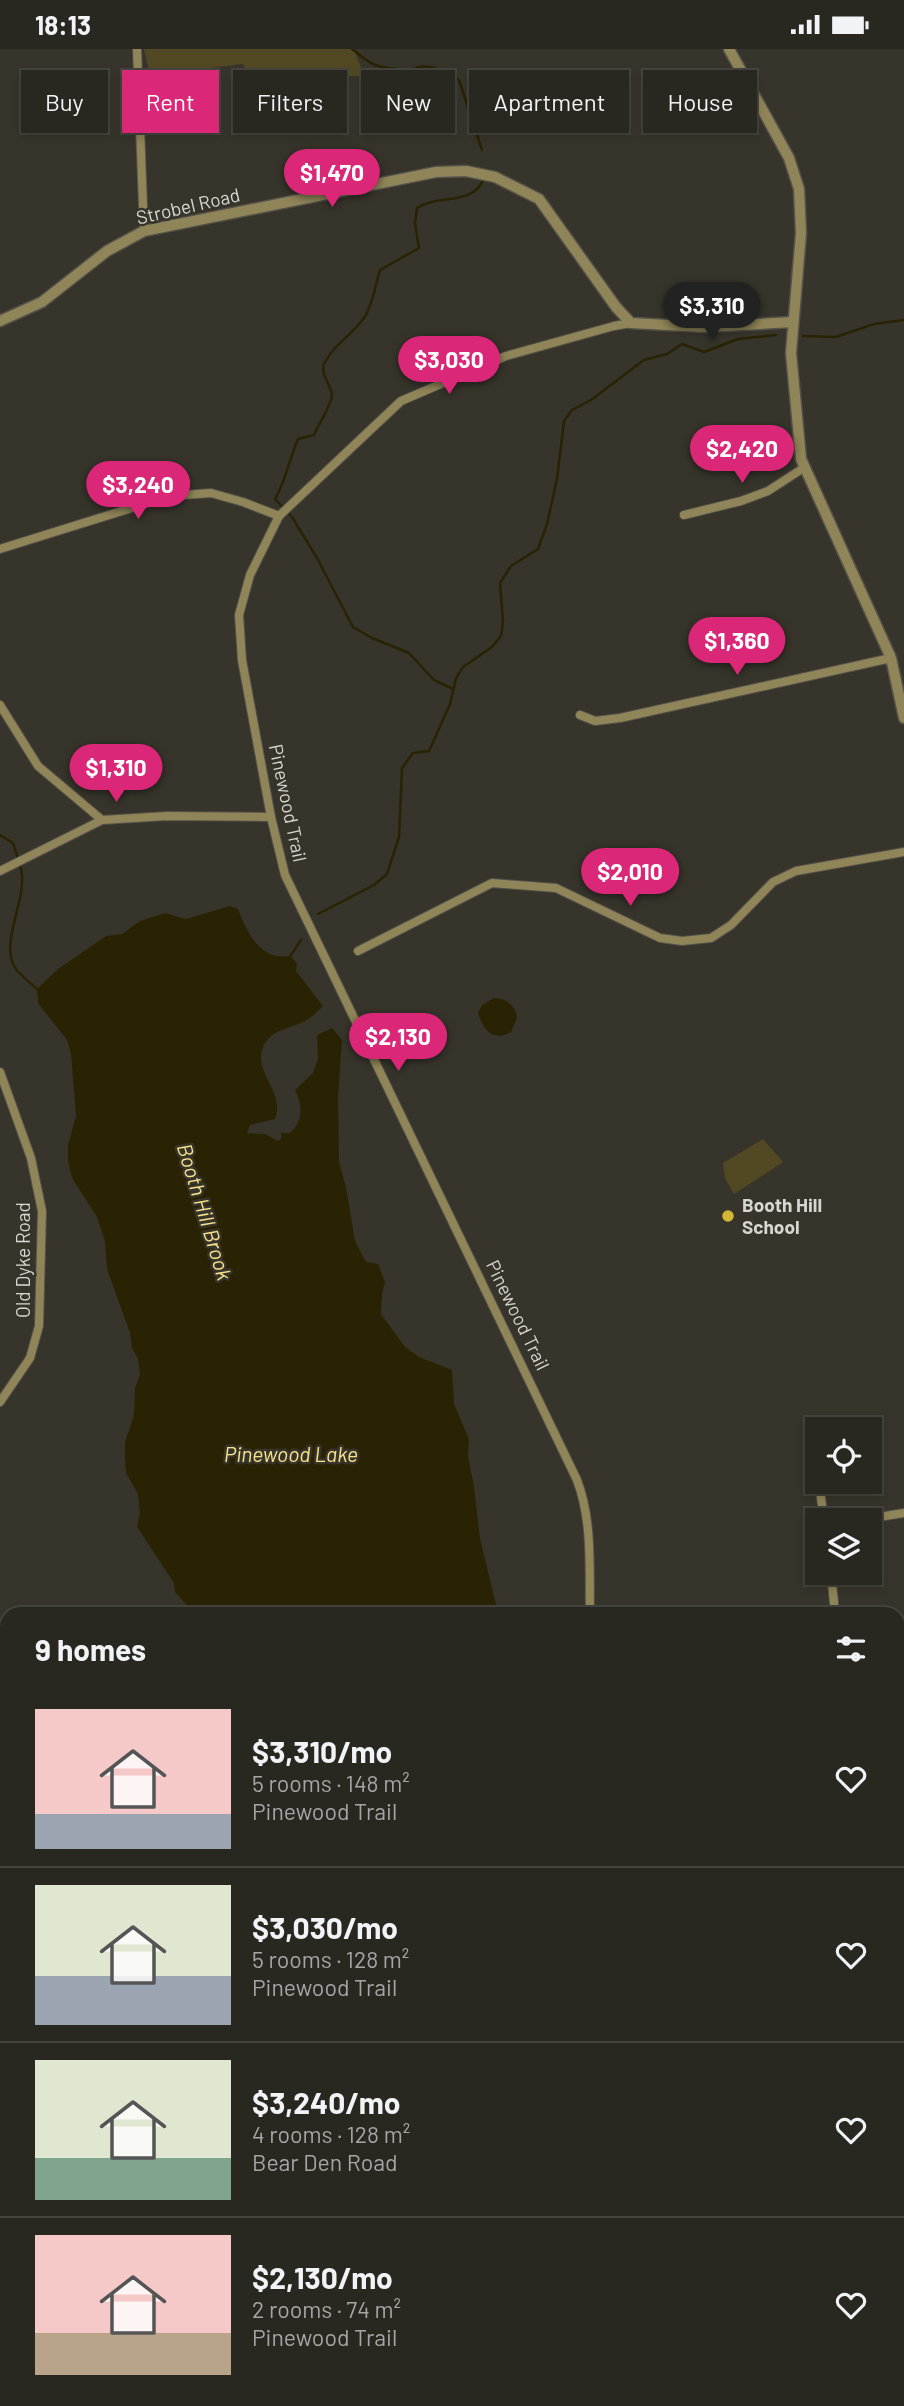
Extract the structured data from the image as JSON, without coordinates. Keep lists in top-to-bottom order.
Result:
{
  "streets": {
    "street": ["Strobel Road", "Pinewood Trail", "Old Dyke Road"]
  },
  "crossings": [
    ["Strobel Road", "Pinewood Trail"]
  ],
  "water": ["Booth Hill Brook", "Pinewood Lake"],
  "places": ["Booth Hill School"],
  "page": {
    "status": "18:13",
    "chip": [
      "Buy",
      "Rent",
      "Filters",
      "New",
      "Apartment",
      "House"
    ],
    "price": [
      "$1,470",
      "$3,310",
      "$3,030",
      "$2,420",
      "$3,240",
      "$1,360",
      "$1,310",
      "$2,010",
      "$2,130"
    ],
    "heading": "9 homes",
    "list": [
      {
        "name": "$3,310/mo",
        "note": "5 rooms · 148 m² · Pinewood Trail"
      },
      {
        "name": "$3,030/mo",
        "note": "5 rooms · 128 m² · Pinewood Trail"
      },
      {
        "name": "$3,240/mo",
        "note": "4 rooms · 128 m² · Bear Den Road"
      },
      {
        "name": "$2,130/mo",
        "note": "2 rooms · 74 m² · Pinewood Trail"
      }
    ]
  }
}
